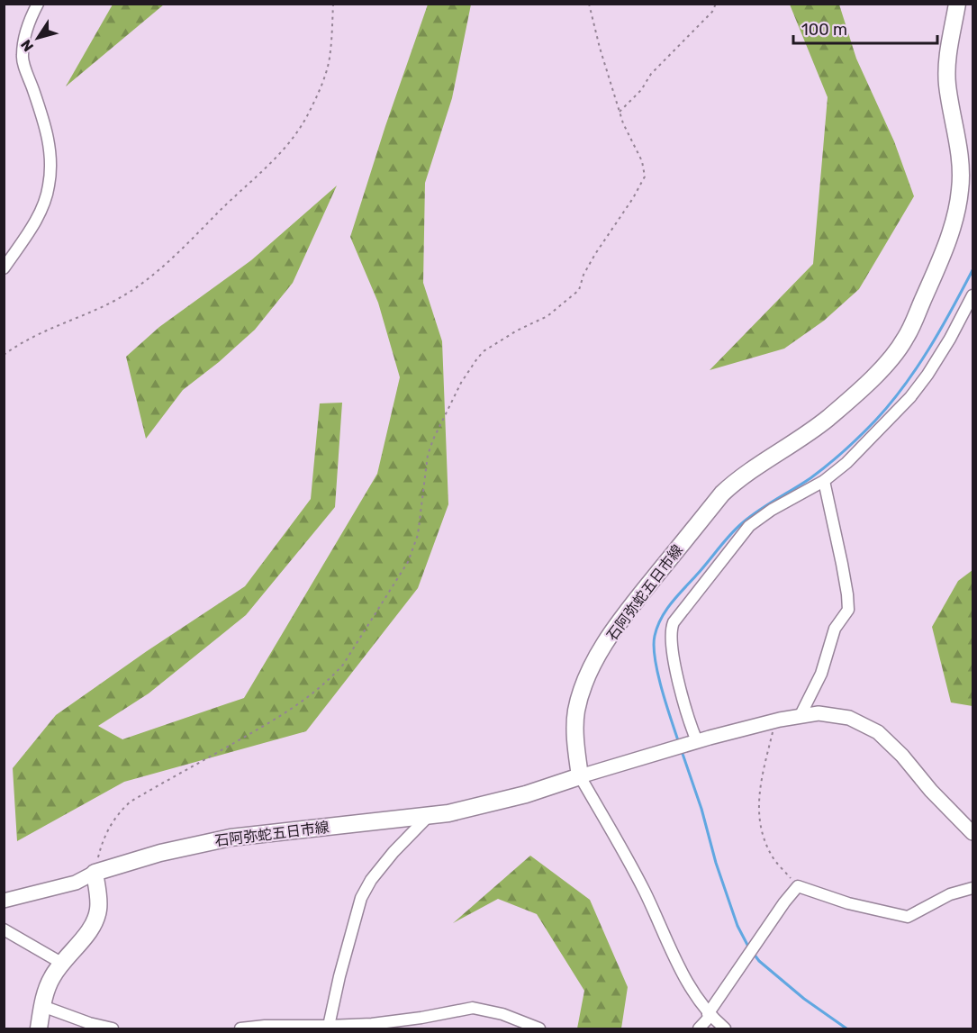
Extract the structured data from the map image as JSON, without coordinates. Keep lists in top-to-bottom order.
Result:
{
  "streets": {
    "main road": ["石阿弥蛇五日市線"]
  },
  "scale_bar": "100 m",
  "north": "bottom left"
}
